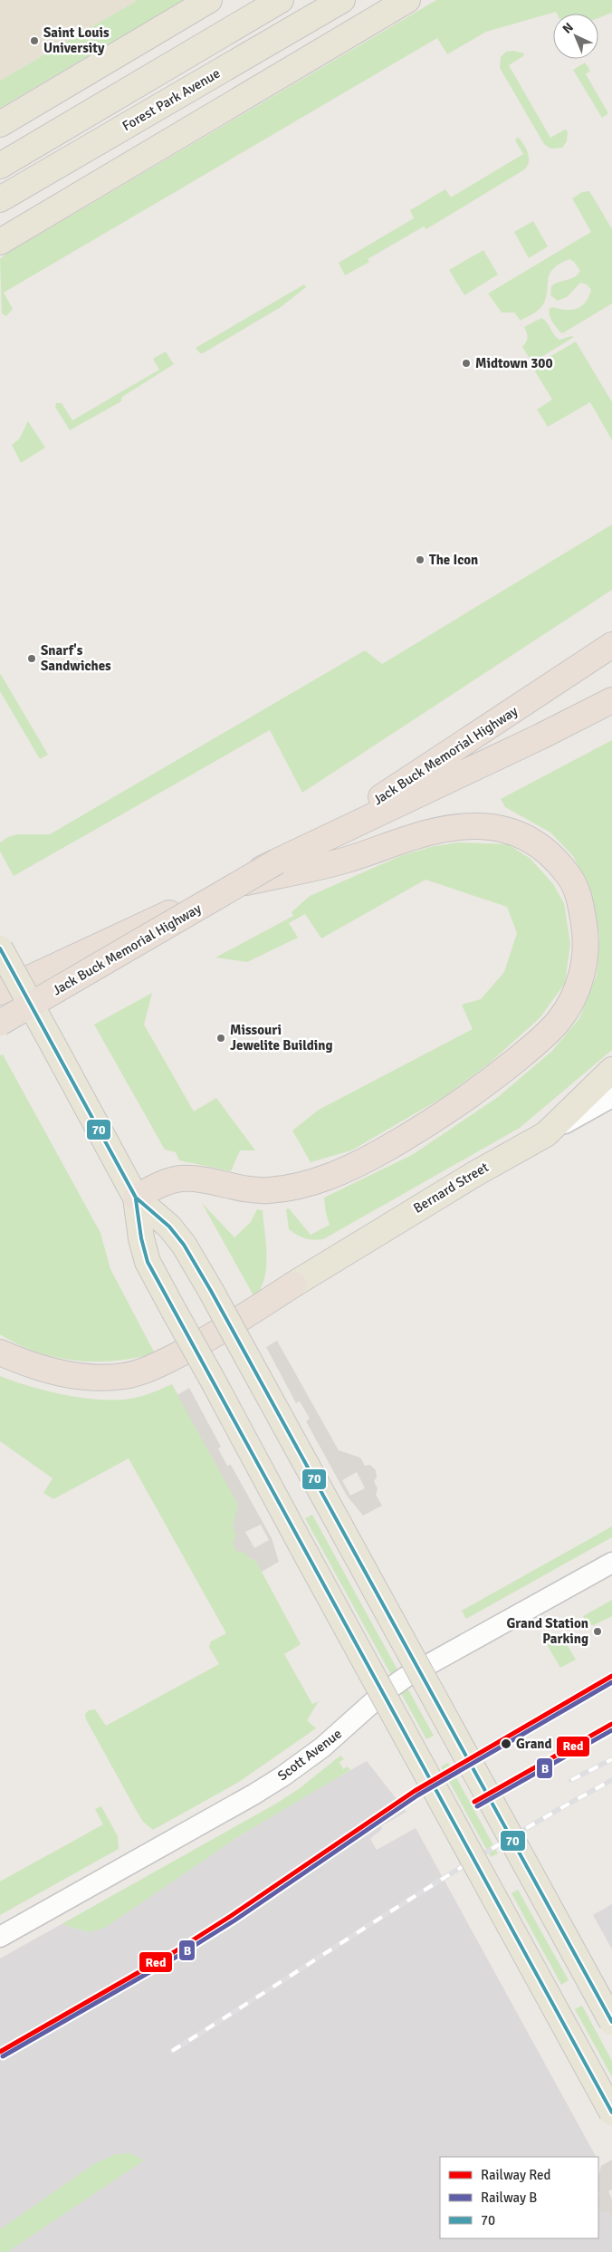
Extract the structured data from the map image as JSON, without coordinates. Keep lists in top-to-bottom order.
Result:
{
  "streets": {
    "highway": ["Jack Buck Memorial Highway"],
    "main road": ["Forest Park Avenue", "Bernard Street"],
    "street": ["Scott Avenue"]
  },
  "places": [
    "Saint Louis University",
    "Midtown 300",
    "The Icon",
    "Snarf's Sandwiches",
    "Missouri Jewelite Building",
    "Grand Station Parking",
    "Grand"
  ],
  "lines": ["transit line 70", "rail line Red", "rail line B"],
  "legend": ["Railway Red", "Railway B", "70"],
  "north": "top left"
}
